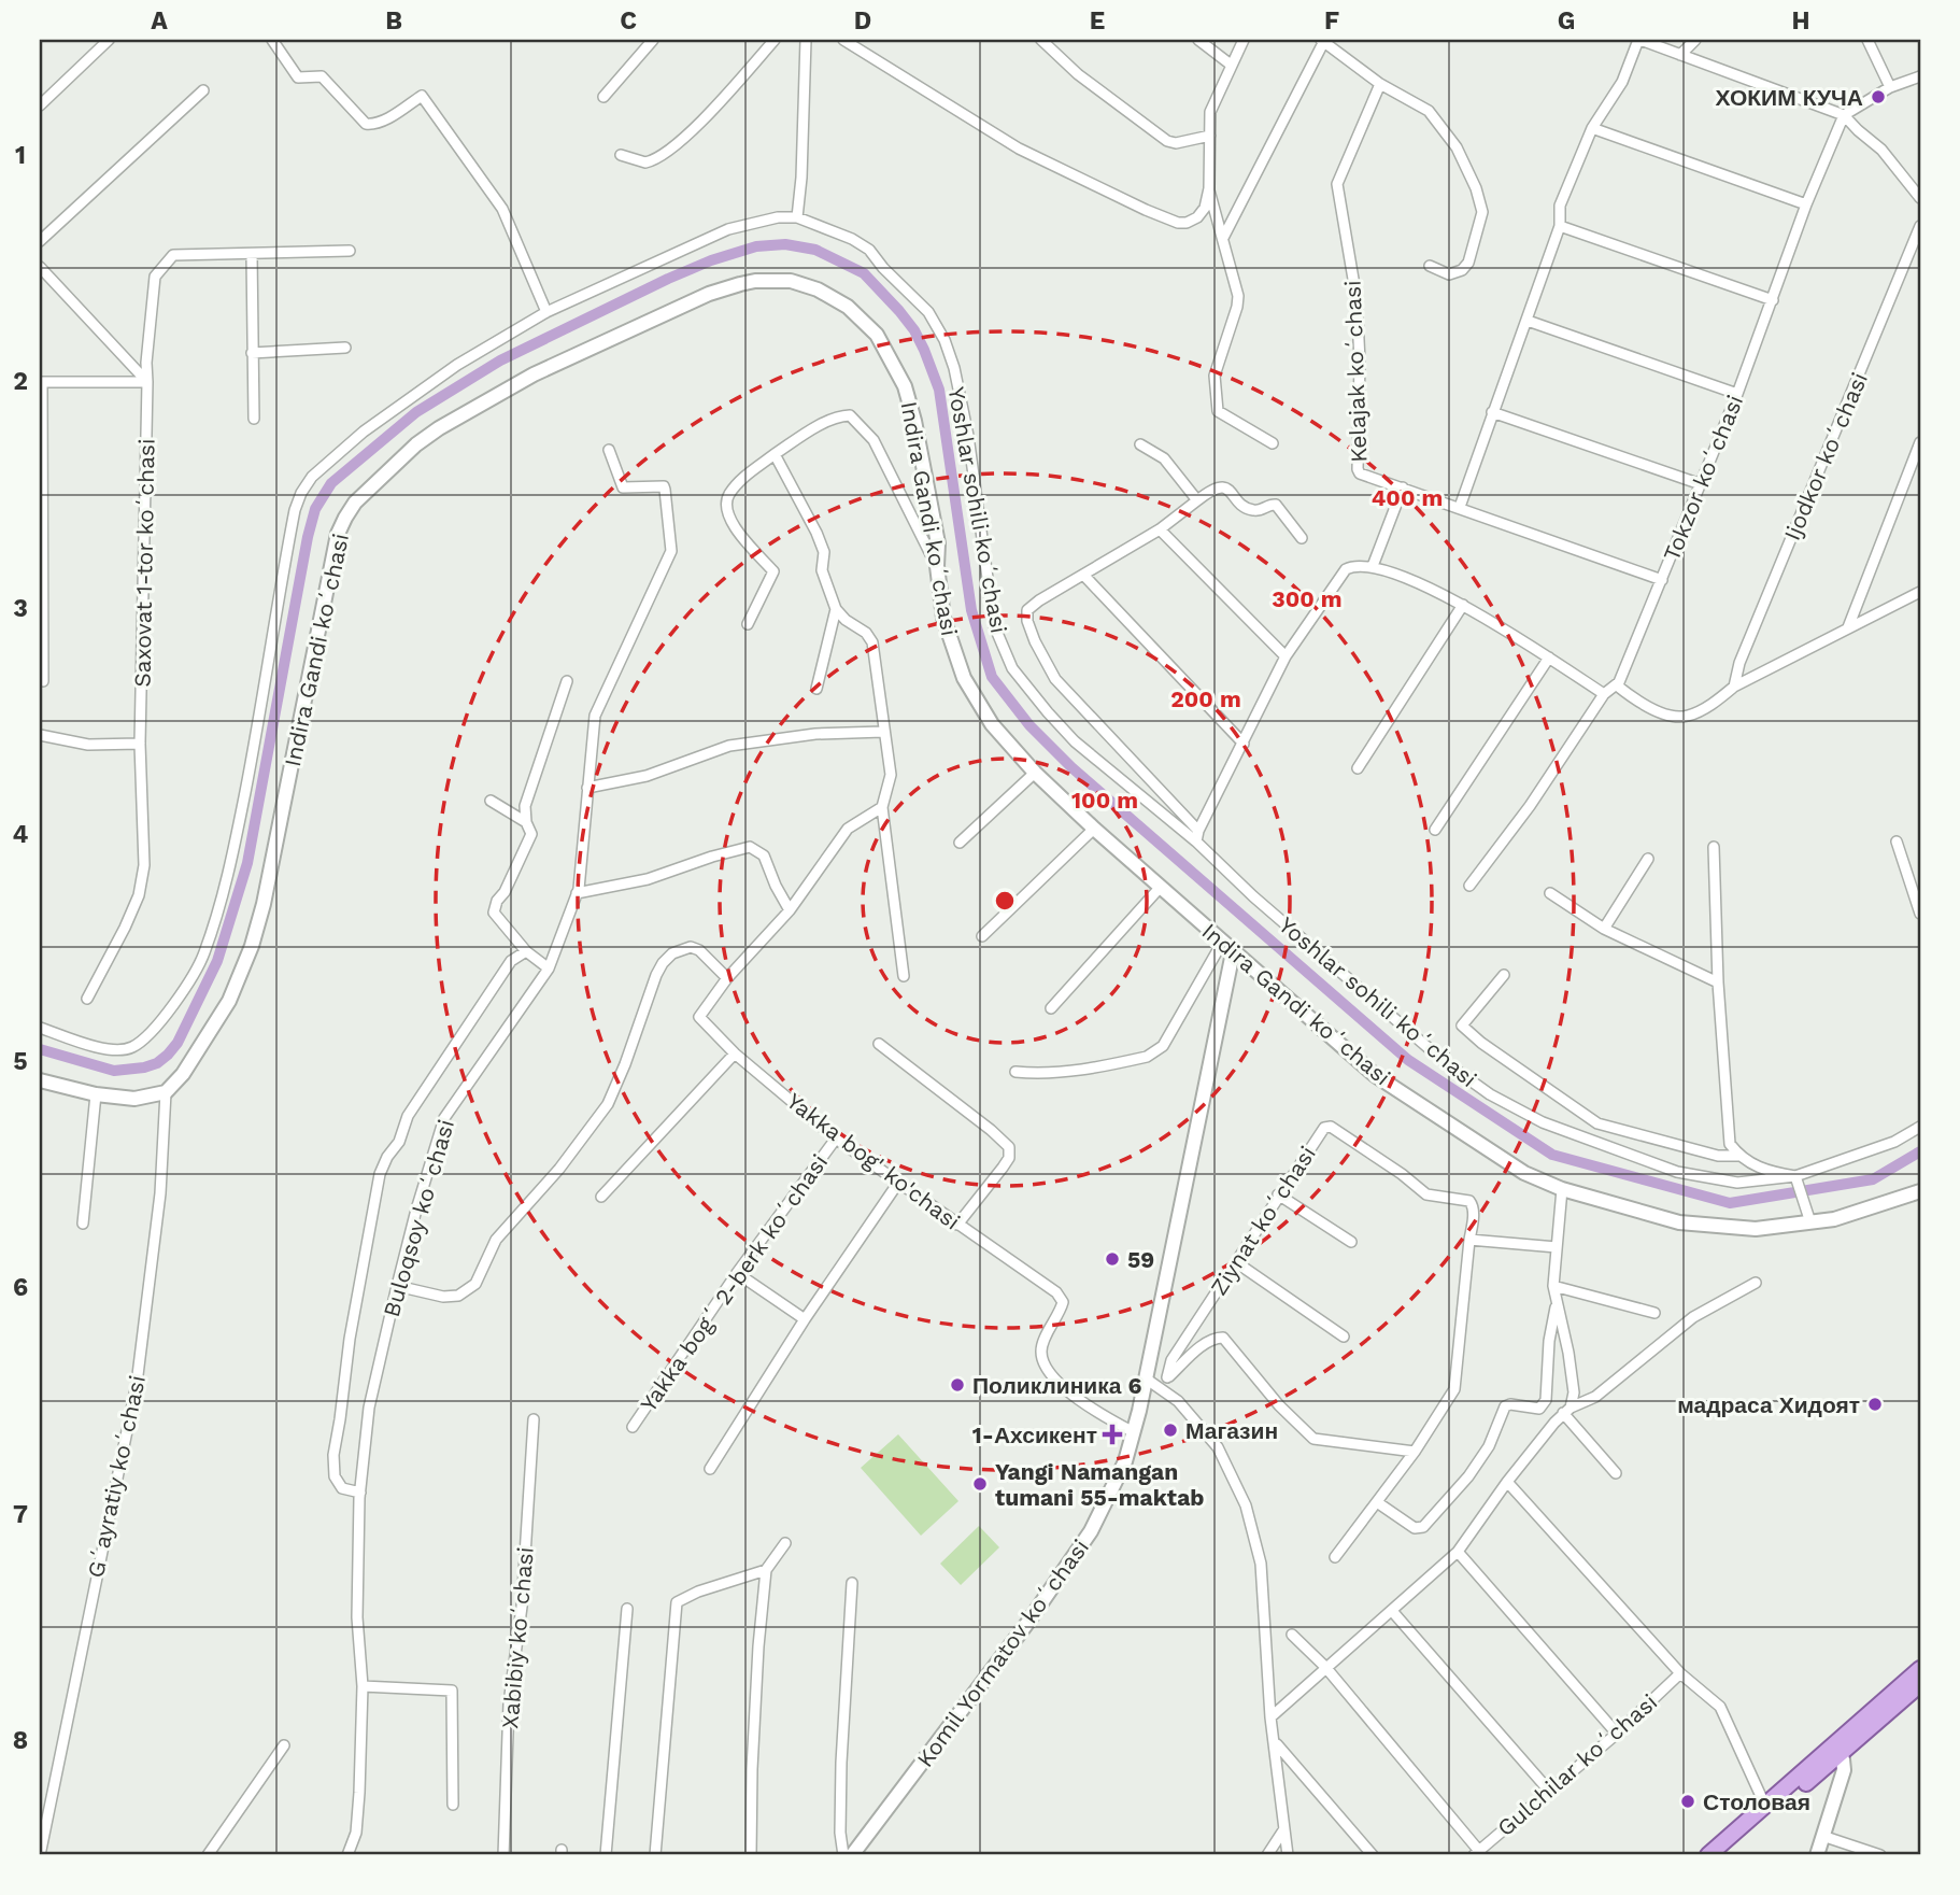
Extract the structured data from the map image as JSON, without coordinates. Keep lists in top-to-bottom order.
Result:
{
  "streets": {
    "street": [
      "Kelajak koʻchasi",
      "Ijodkor koʻchasi",
      "Tokzor koʻchasi",
      "Yoshlar sohili koʻchasi",
      "Indira Gandi koʻchasi",
      "Saxovat 1-tor koʻchasi",
      "Yakka bog' ko'chasi",
      "Buloqsoy koʻchasi",
      "Ziynat koʻchasi",
      "Yakka bogʻ 2-berk koʻchasi",
      "Gʻayratiy koʻchasi",
      "Xabibiy koʻchasi",
      "Komil Yormatov koʻchasi",
      "Gulchilar koʻchasi"
    ]
  },
  "crossings": [
    ["Kelajak koʻchasi", "Tokzor koʻchasi"],
    ["Indira Gandi koʻchasi", "Gʻayratiy koʻchasi"],
    ["Indira Gandi koʻchasi", "Komil Yormatov koʻchasi"],
    ["Yakka bog' ko'chasi", "Yakka bogʻ 2-berk koʻchasi"],
    ["Yakka bog' ko'chasi", "Komil Yormatov koʻchasi"],
    ["Ziynat koʻchasi", "Komil Yormatov koʻchasi"]
  ],
  "places": {
    "other": [
      "ХОКИМ КУЧА",
      "59",
      "Поликлиника 6",
      "мадраса Хидоят",
      "Магазин",
      "Yangi Namangan tumani 55-maktab",
      "Столовая"
    ],
    "health": ["1-Ахсикент"]
  },
  "grid": {
    "columns": [
      "A",
      "B",
      "C",
      "D",
      "E",
      "F",
      "G",
      "H"
    ],
    "rows": [
      "1",
      "2",
      "3",
      "4",
      "5",
      "6",
      "7",
      "8"
    ]
  },
  "rings": [
    "400 m",
    "300 m",
    "200 m",
    "100 m"
  ]
}
